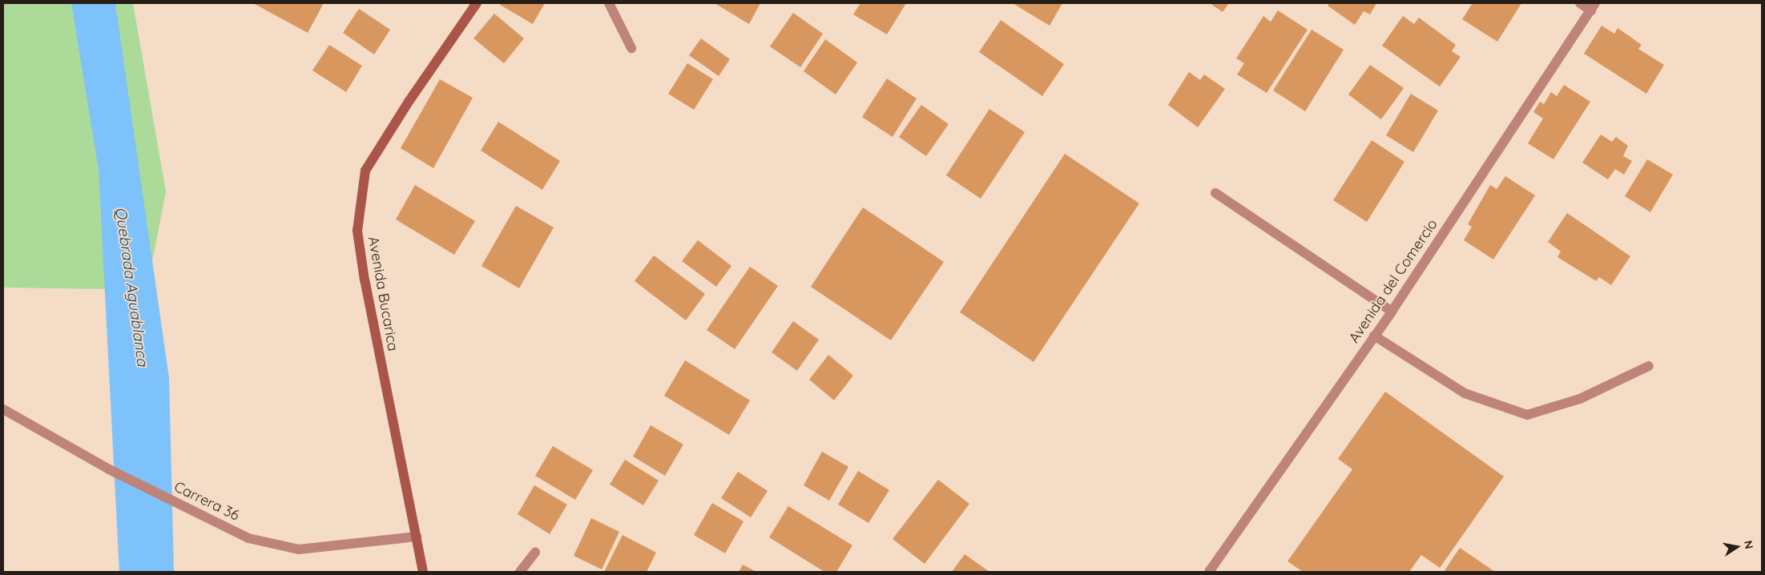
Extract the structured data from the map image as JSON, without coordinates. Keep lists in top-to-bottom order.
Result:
{
  "streets": {
    "main road": ["Avenida Bucarica"],
    "street": ["Avenida del Comercio", "Carrera 36"]
  },
  "crossings": [
    ["Avenida Bucarica", "Carrera 36"]
  ],
  "water": ["Quebrada Aguablanca"],
  "north": "right"
}
